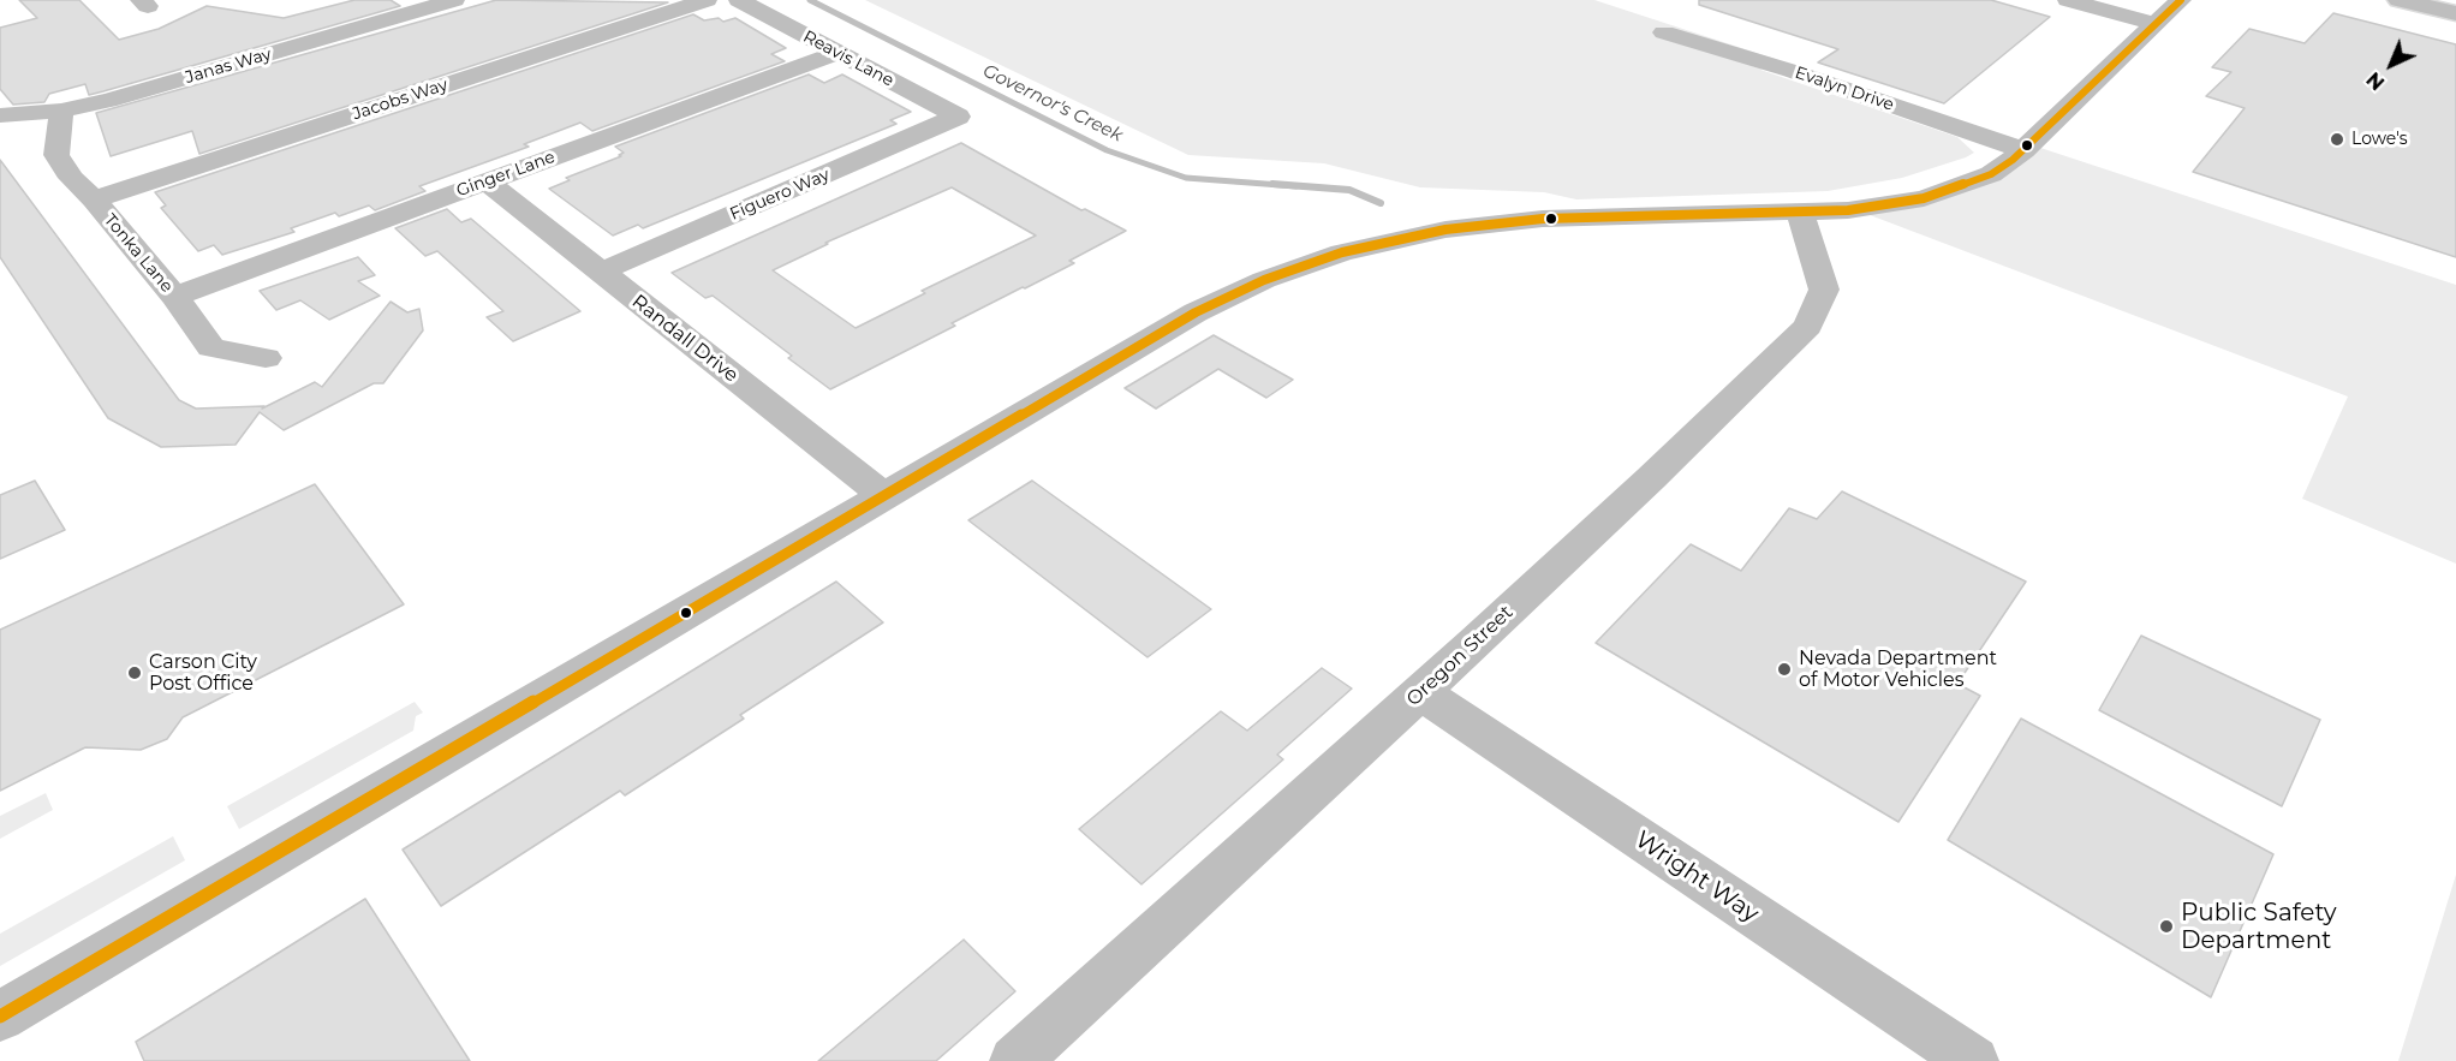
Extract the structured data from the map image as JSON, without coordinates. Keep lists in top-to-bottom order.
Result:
{
  "streets": {
    "street": [
      "Reavis Lane",
      "Janas Way",
      "Evalyn Drive",
      "Jacobs Way",
      "Ginger Lane",
      "Figuero Way",
      "Tonka Lane",
      "Randall Drive",
      "Oregon Street",
      "Wright Way"
    ]
  },
  "crossings": [
    ["Reavis Lane", "Ginger Lane"],
    ["Reavis Lane", "Figuero Way"],
    ["Janas Way", "Tonka Lane"],
    ["Jacobs Way", "Tonka Lane"],
    ["Ginger Lane", "Tonka Lane"],
    ["Ginger Lane", "Randall Drive"],
    ["Figuero Way", "Randall Drive"],
    ["Oregon Street", "Wright Way"]
  ],
  "water": ["Governor's Creek"],
  "places": [
    "Lowe's",
    "Nevada Department of Motor Vehicles",
    "Carson City Post Office",
    "Public Safety Department"
  ],
  "north": "bottom left"
}
